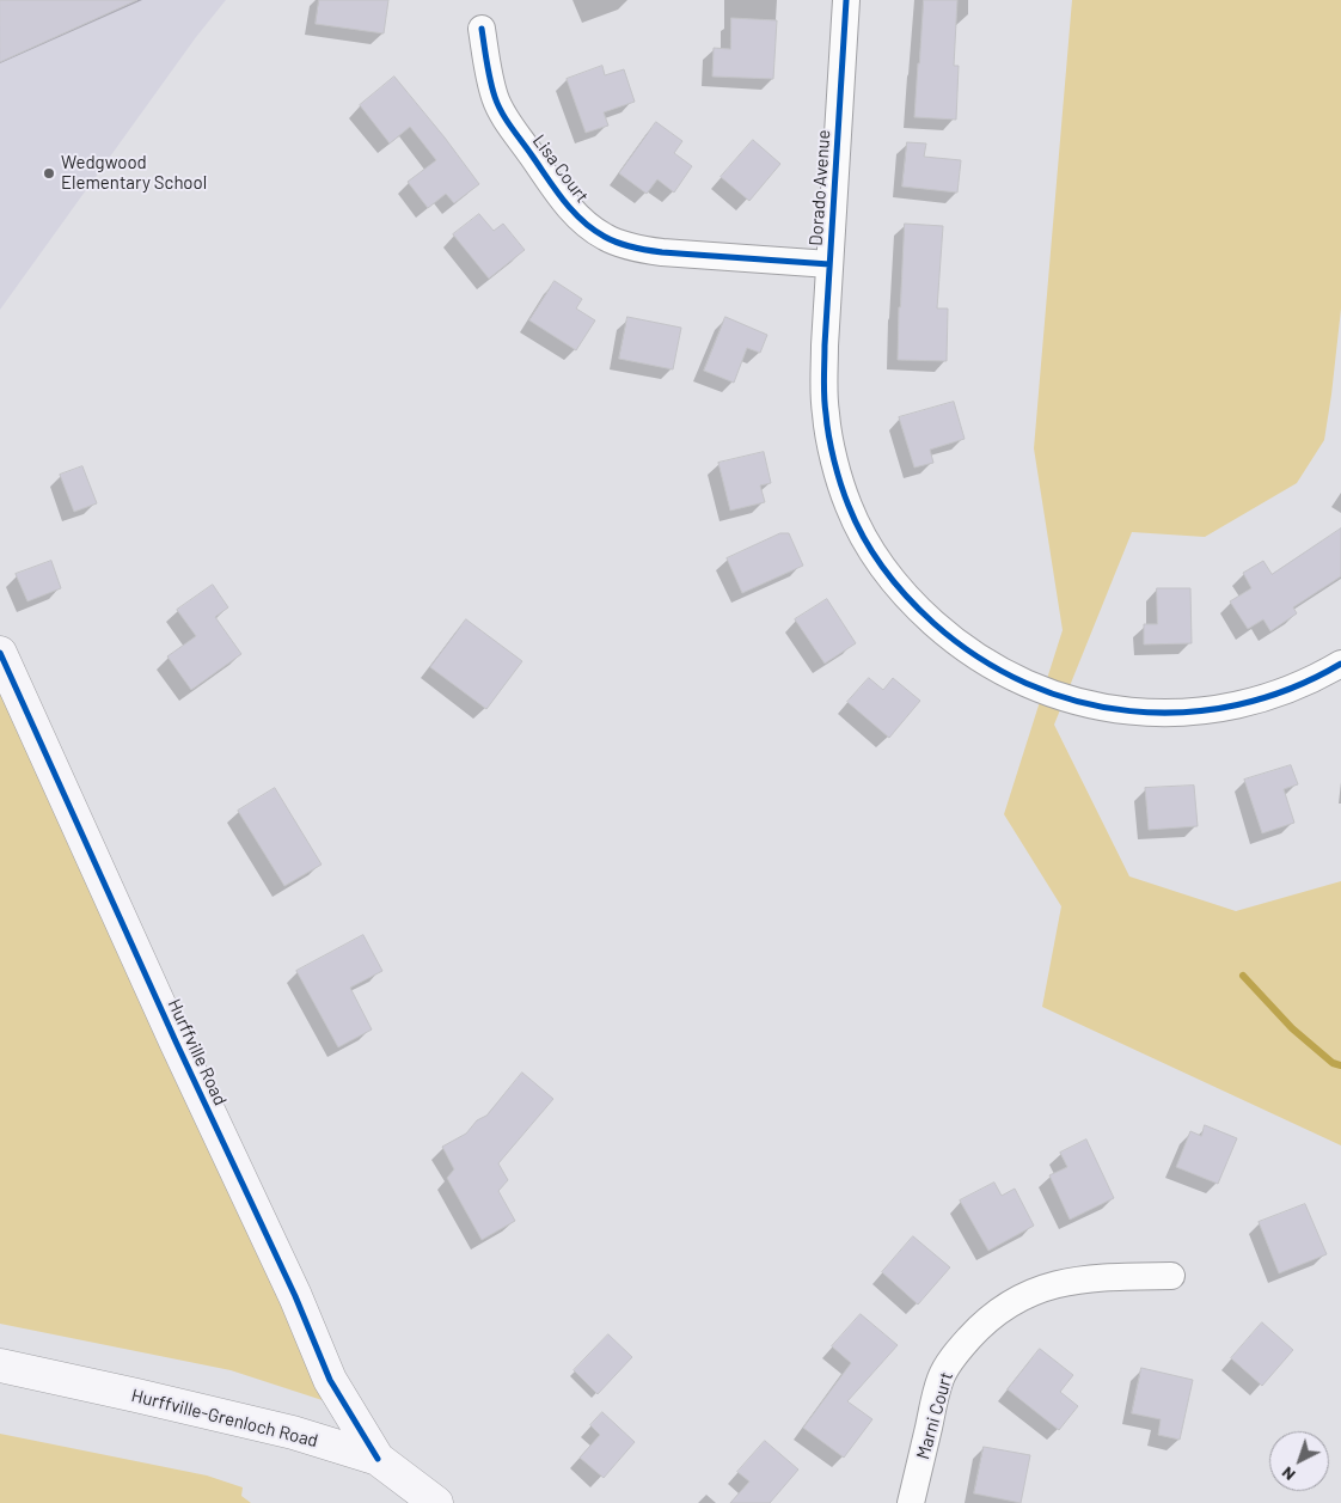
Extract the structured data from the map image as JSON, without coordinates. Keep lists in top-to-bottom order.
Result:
{
  "streets": {
    "street": [
      "Lisa Court",
      "Dorado Avenue",
      "Hurffville Road",
      "Marni Court",
      "Hurffville-Grenloch Road"
    ]
  },
  "crossings": [
    ["Lisa Court", "Dorado Avenue"],
    ["Hurffville Road", "Hurffville-Grenloch Road"]
  ],
  "places": ["Wedgwood Elementary School"],
  "north": "bottom left"
}
